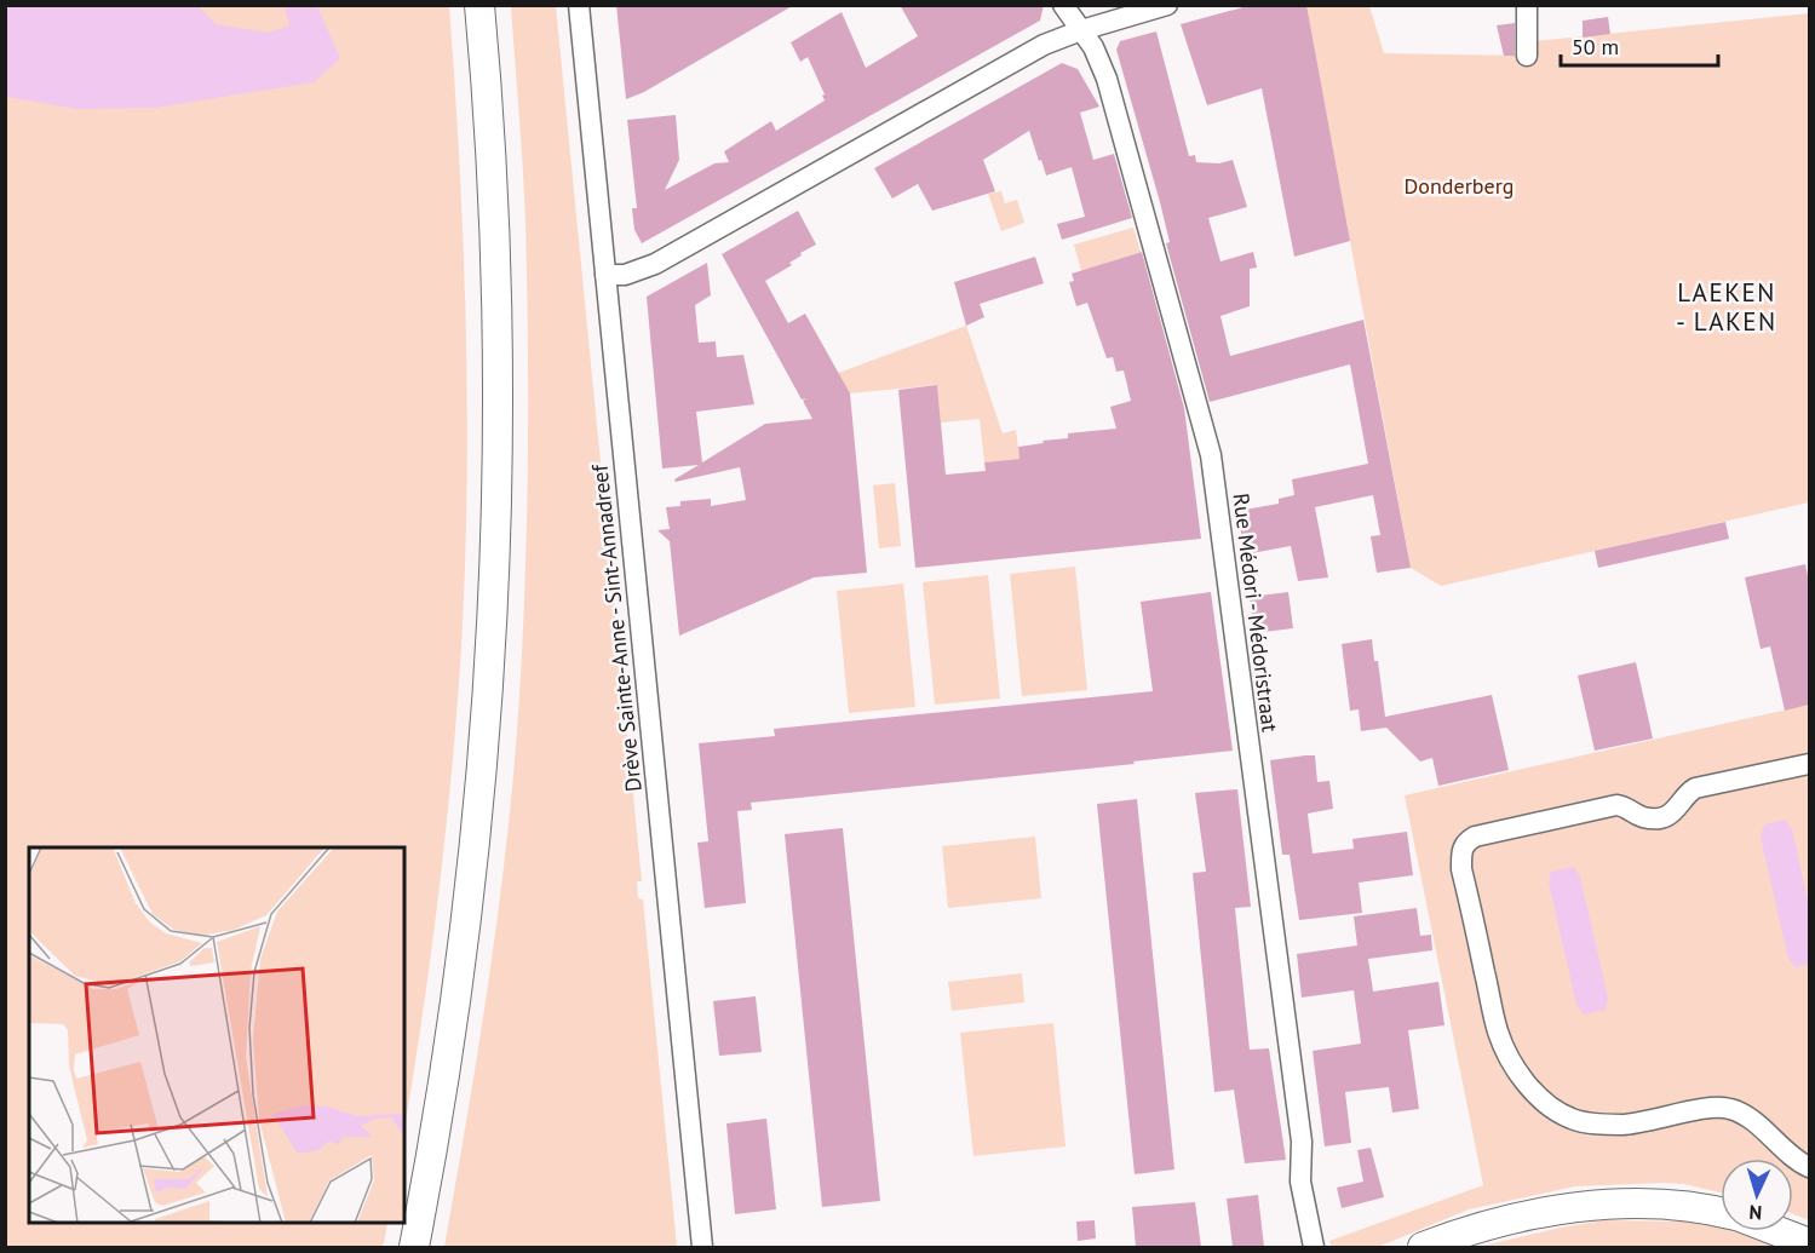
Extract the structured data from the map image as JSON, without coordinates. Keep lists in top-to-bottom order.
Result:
{
  "streets": {
    "street": ["Rue Médori - Médoristraat", "Drève Sainte-Anne - Sint-Annadreef"]
  },
  "districts": ["LAEKEN - LAKEN"],
  "parks": ["Donderberg"],
  "scale_bar": "50 m",
  "north": "bottom"
}
